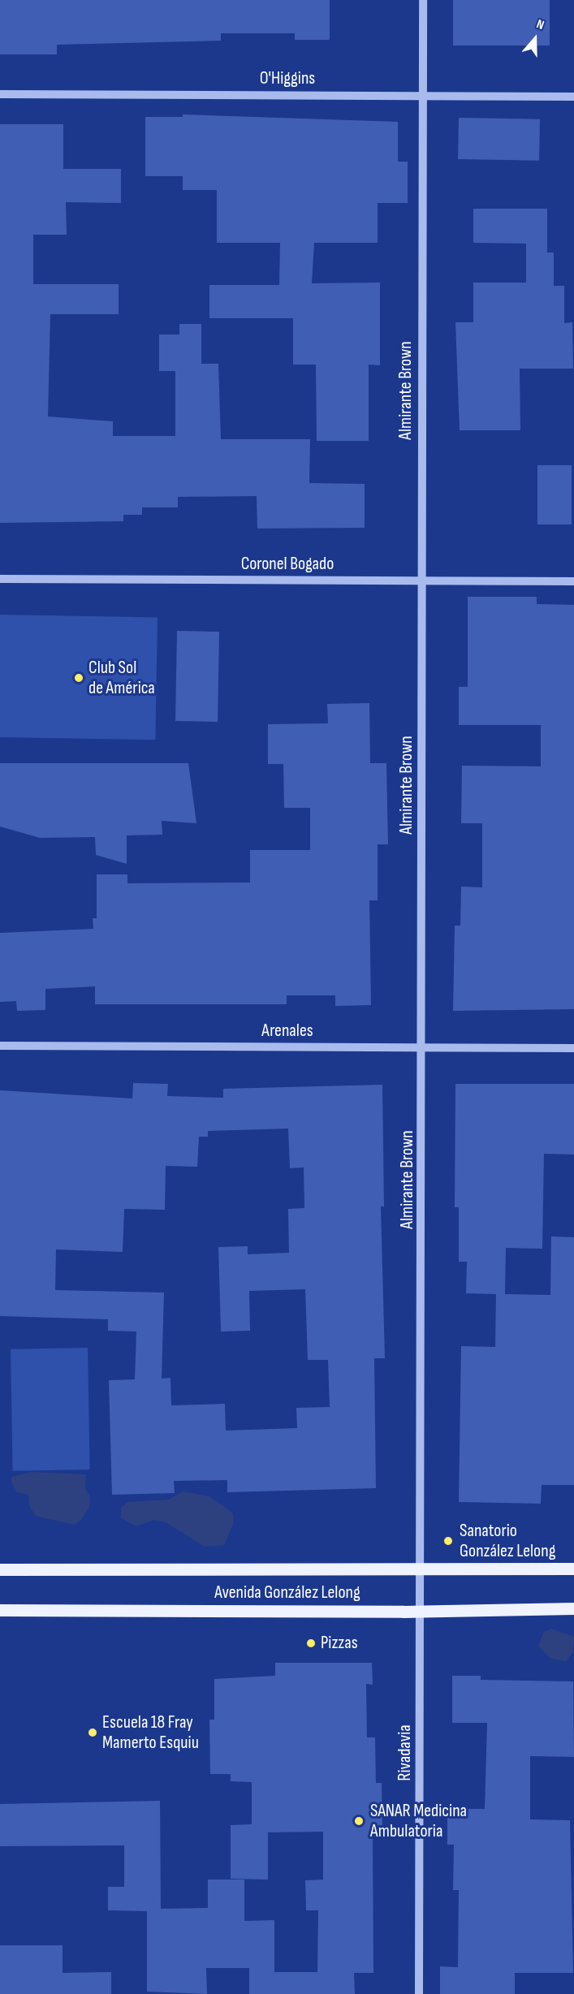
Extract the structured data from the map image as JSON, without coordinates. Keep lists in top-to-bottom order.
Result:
{
  "streets": {
    "main road": ["Avenida González Lelong"],
    "street": [
      "O'Higgins",
      "Almirante Brown",
      "Coronel Bogado",
      "Arenales",
      "Rivadavia"
    ]
  },
  "crossings": [
    ["O'Higgins", "Almirante Brown"],
    ["Almirante Brown", "Coronel Bogado"],
    ["Almirante Brown", "Arenales"],
    ["Almirante Brown", "Avenida González Lelong"],
    ["Almirante Brown", "Rivadavia"],
    ["Avenida González Lelong", "Rivadavia"]
  ],
  "places": [
    "Club Sol de América",
    "Sanatorio González Lelong",
    "Pizzas",
    "Escuela 18 Fray Mamerto Esquiu",
    "SANAR Medicina Ambulatoria"
  ],
  "north": "top"
}
